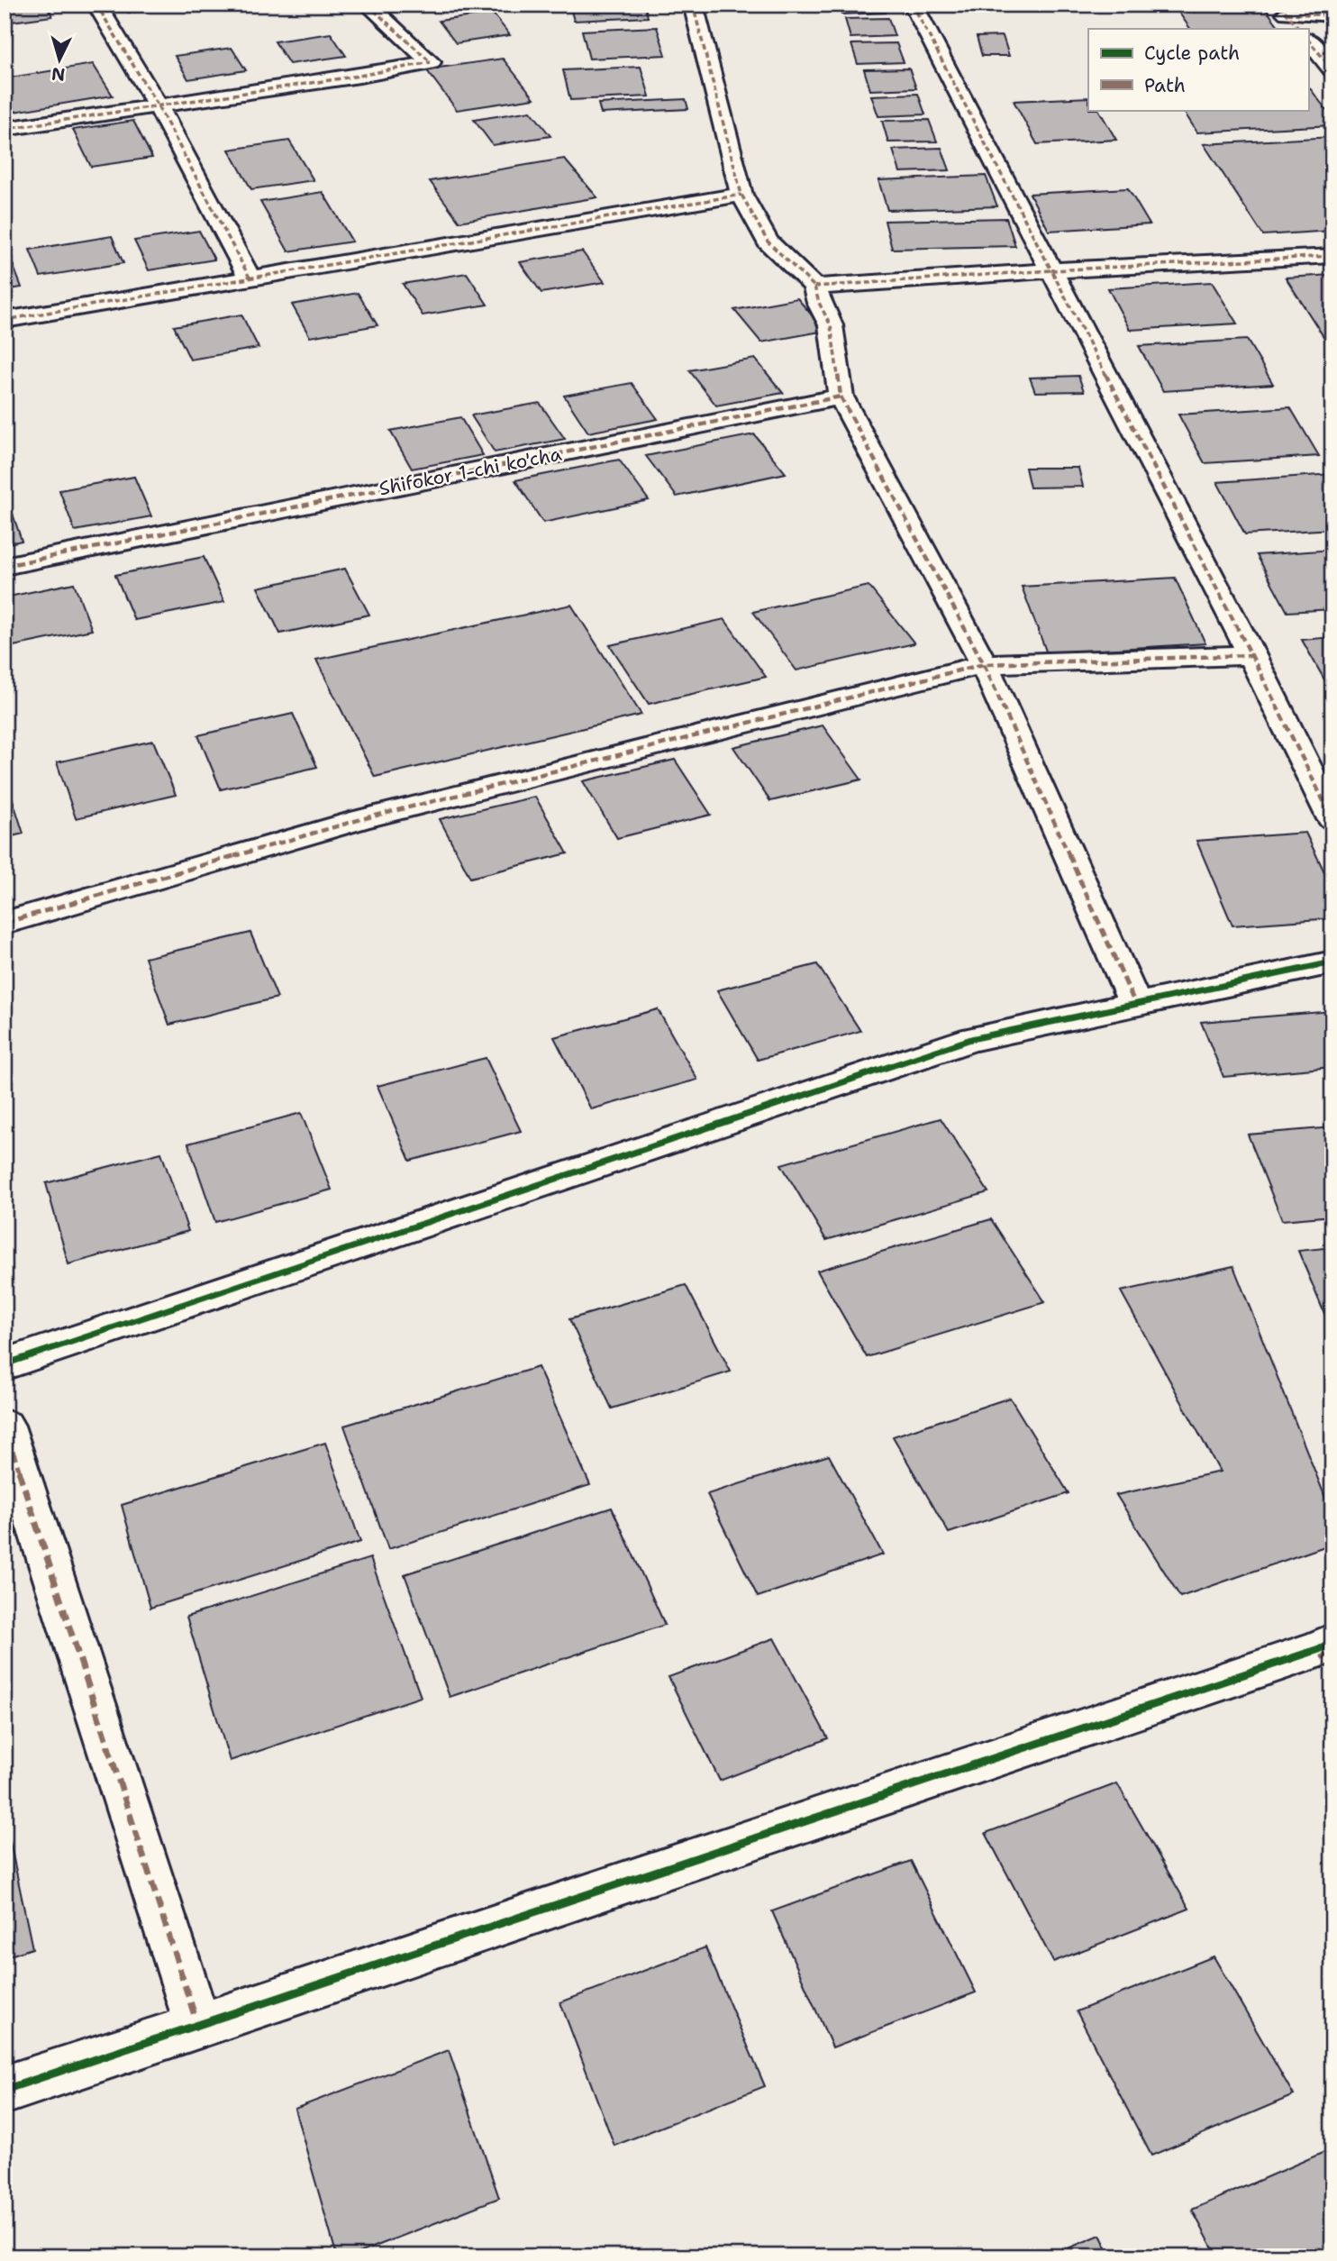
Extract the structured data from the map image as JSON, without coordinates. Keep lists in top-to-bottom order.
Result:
{
  "streets": {
    "street": ["Shifokor 1-chi ko'cha"]
  },
  "legend": ["Cycle path", "Path"],
  "north": "bottom"
}
